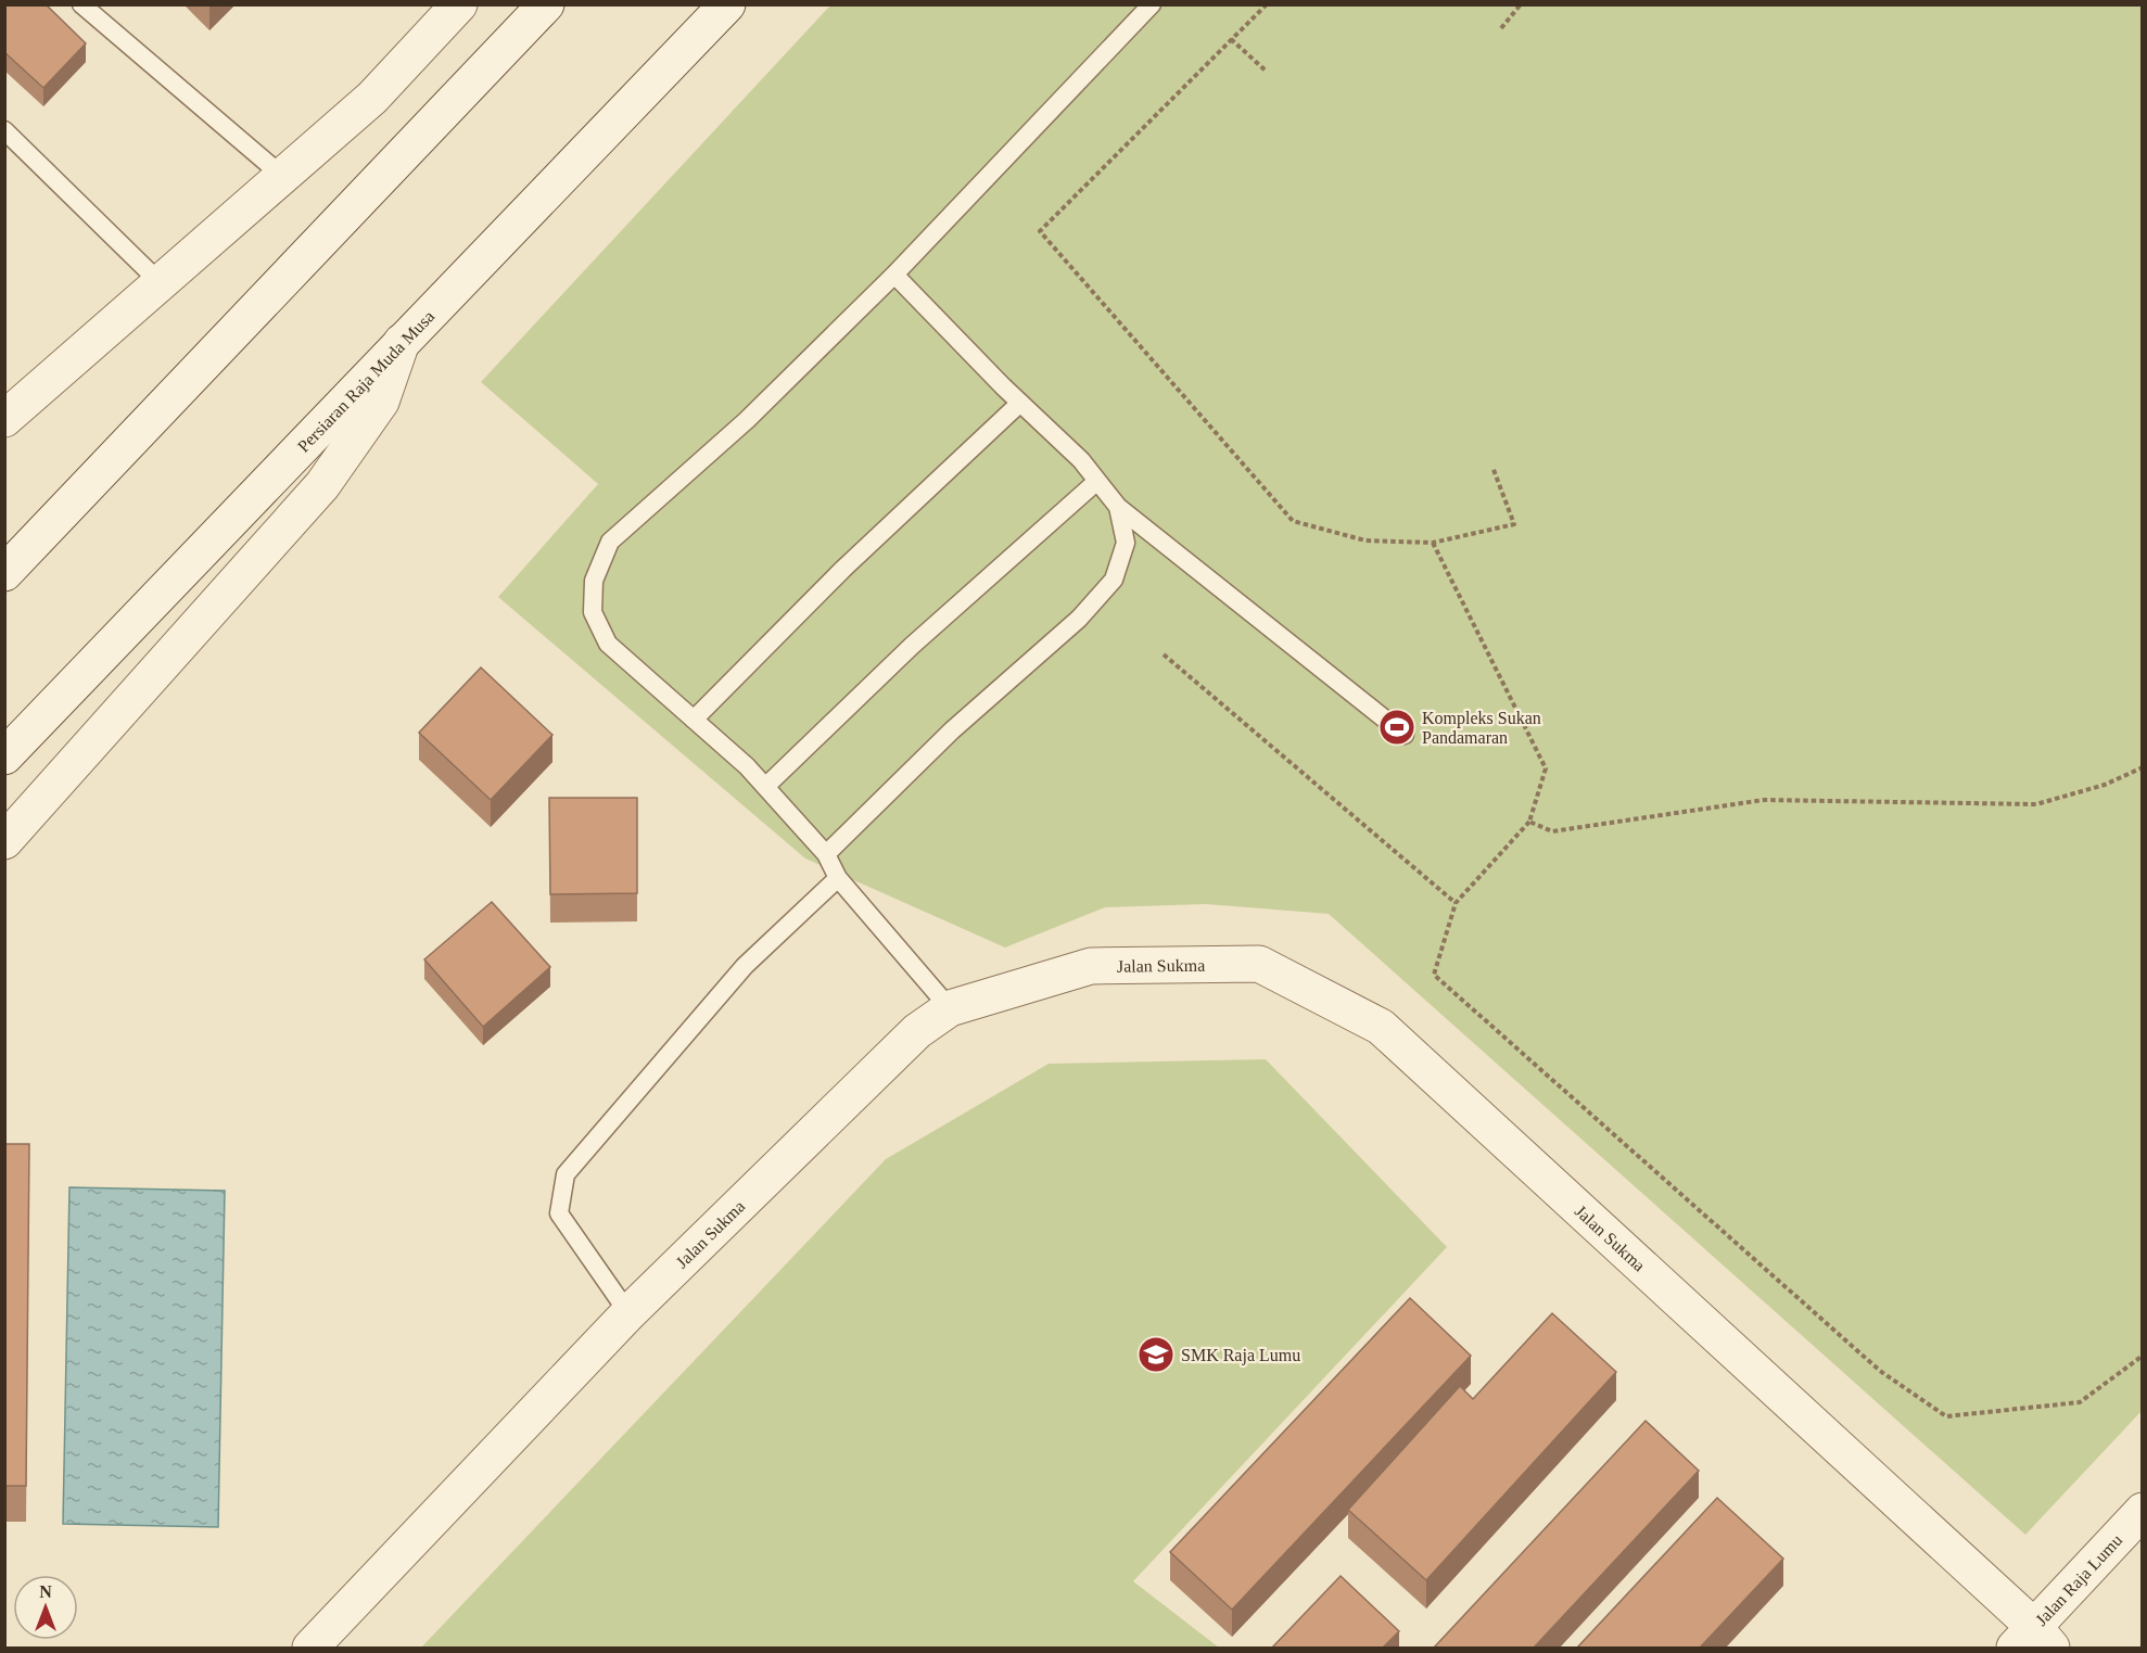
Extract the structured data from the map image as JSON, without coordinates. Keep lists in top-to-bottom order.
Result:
{
  "streets": {
    "street": ["Persiaran Raja Muda Musa", "Jalan Sukma", "Jalan Raja Lumu"]
  },
  "crossings": [
    ["Jalan Sukma", "Jalan Raja Lumu"]
  ],
  "places": {
    "sports": ["Kompleks Sukan Pandamaran"],
    "school or university": ["SMK Raja Lumu"]
  },
  "north": "top"
}
